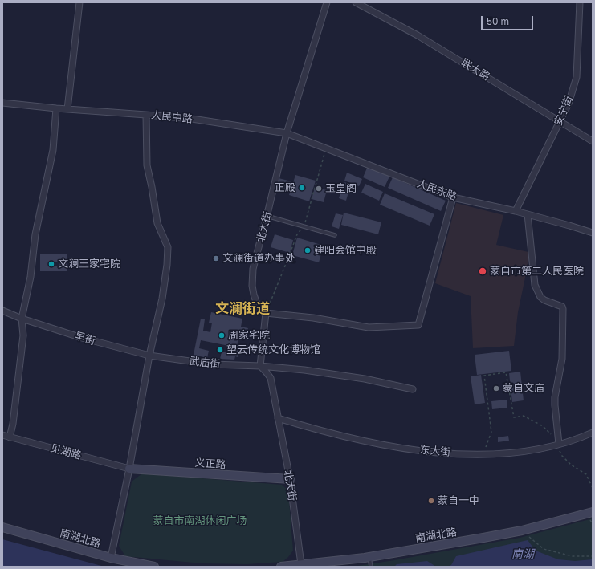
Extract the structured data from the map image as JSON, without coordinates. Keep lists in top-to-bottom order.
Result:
{
  "streets": {
    "main road": ["义正路", "南湖北路"],
    "street": [
      "联大路",
      "安宁街",
      "人民中路",
      "人民东路",
      "北大街",
      "早街",
      "武庙街",
      "东大街",
      "见湖路"
    ]
  },
  "crossings": [
    ["联大路", "安宁街"],
    ["安宁街", "人民东路"],
    ["人民中路", "人民东路"],
    ["人民中路", "北大街"],
    ["人民东路", "北大街"],
    ["北大街", "武庙街"],
    ["北大街", "东大街"],
    ["北大街", "义正路"],
    ["北大街", "南湖北路"],
    ["早街", "武庙街"],
    ["见湖路", "义正路"]
  ],
  "districts": ["文澜街道"],
  "water": ["南湖"],
  "parks": ["蒙自市南湖休闲广场"],
  "places": [
    "正殿",
    "玉皇阁",
    "建阳会馆中殿",
    "文澜街道办事处",
    "文澜王家宅院",
    "蒙自市第二人民医院",
    "周家宅院",
    "望云传统文化博物馆",
    "蒙自文庙",
    "蒙自一中"
  ],
  "scale_bar": "50 m"
}
